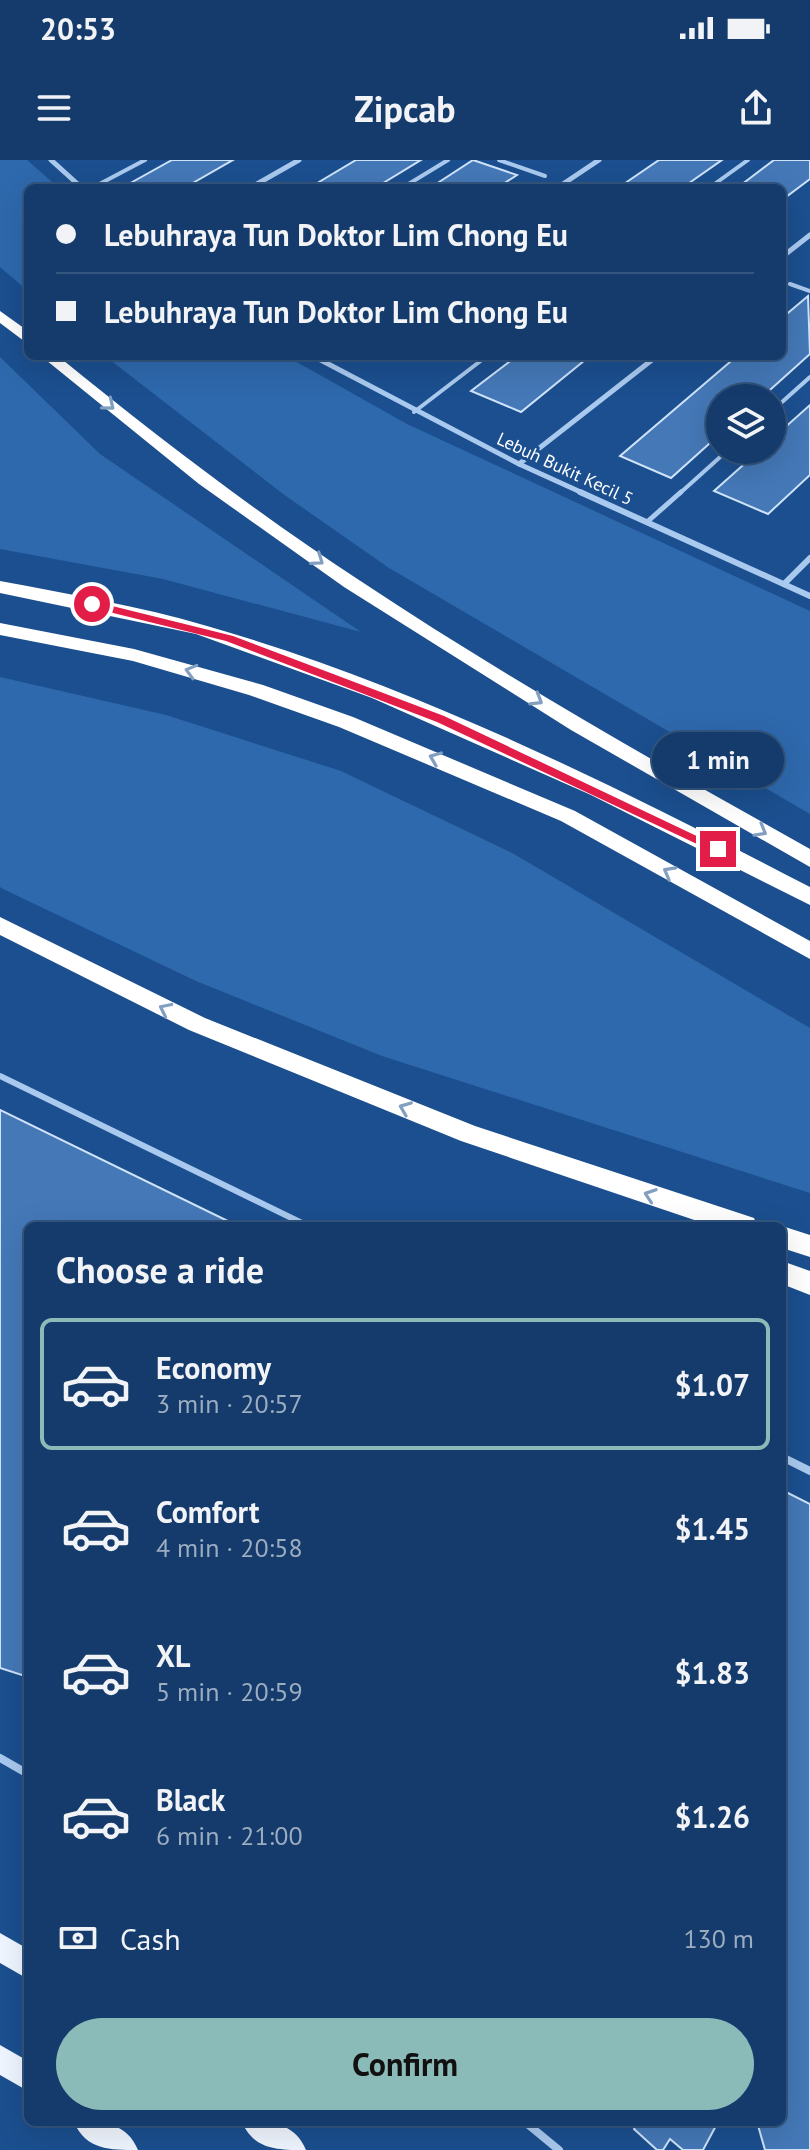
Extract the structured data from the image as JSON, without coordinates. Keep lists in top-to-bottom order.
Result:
{
  "streets": {
    "street": ["Lebuh Bukit Kecil 5"]
  },
  "page": {
    "status": "20:53",
    "header": "Zipcab",
    "banner": ["Lebuhraya Tun Doktor Lim Chong Eu", "Lebuhraya Tun Doktor Lim Chong Eu"],
    "bubble": "1 min",
    "heading": "Choose a ride",
    "list": [
      {
        "name": "Economy",
        "note": "3 min · 20:57",
        "value": "$1.07"
      },
      {
        "name": "Comfort",
        "note": "4 min · 20:58",
        "value": "$1.45"
      },
      {
        "name": "XL",
        "note": "5 min · 20:59",
        "value": "$1.83"
      },
      {
        "name": "Black",
        "note": "6 min · 21:00",
        "value": "$1.26"
      }
    ],
    "pay": ["Cash", "130 m"],
    "buttons": "Confirm"
  }
}
